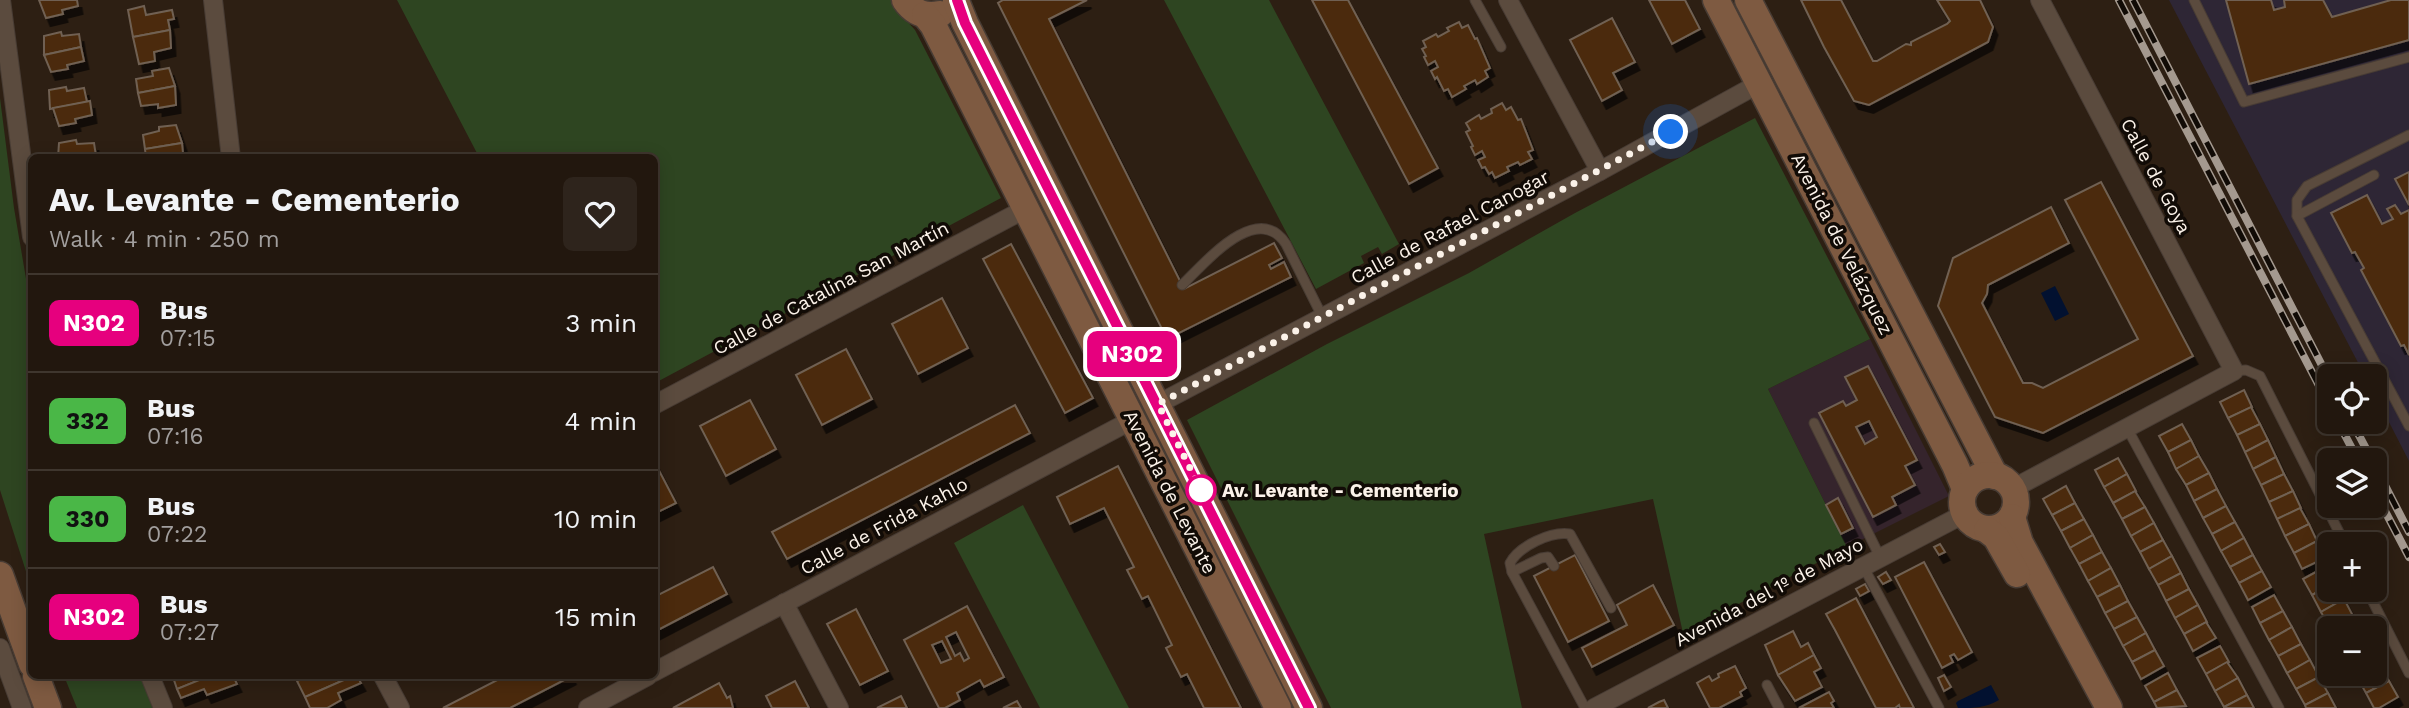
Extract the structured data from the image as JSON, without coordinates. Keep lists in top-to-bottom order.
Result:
{
  "streets": {
    "street": [
      "Calle de Goya",
      "Calle de Rafael Canogar",
      "Avenida de Velázquez",
      "Calle de Catalina San Martín",
      "Avenida de Levante",
      "Calle de Frida Kahlo",
      "Avenida del 1º de Mayo"
    ]
  },
  "crossings": [
    ["Calle de Rafael Canogar", "Avenida de Velázquez"],
    ["Calle de Rafael Canogar", "Avenida de Levante"],
    ["Avenida de Velázquez", "Avenida del 1º de Mayo"],
    ["Calle de Catalina San Martín", "Avenida de Levante"],
    ["Avenida de Levante", "Calle de Frida Kahlo"]
  ],
  "places": ["Av. Levante - Cementerio"],
  "lines": ["bus line N302"],
  "page": {
    "on_map": "N302",
    "heading": ["Av. Levante - Cementerio", "Walk · 4 min · 250 m"],
    "list": [
      {
        "mark": "N302",
        "name": "Bus",
        "note": "07:15",
        "value": "3 min"
      },
      {
        "mark": "332",
        "name": "Bus",
        "note": "07:16",
        "value": "4 min"
      },
      {
        "mark": "330",
        "name": "Bus",
        "note": "07:22",
        "value": "10 min"
      },
      {
        "mark": "N302",
        "name": "Bus",
        "note": "07:27",
        "value": "15 min"
      }
    ],
    "map_buttons": ["+", "−"]
  }
}
